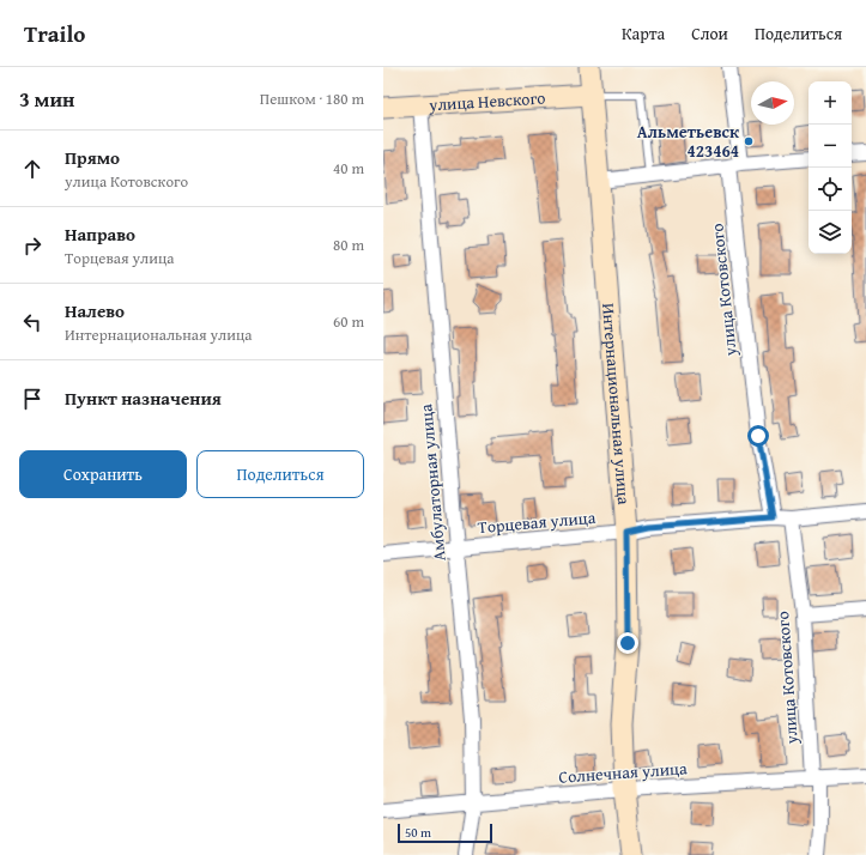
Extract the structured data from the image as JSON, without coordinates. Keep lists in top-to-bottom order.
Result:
{
  "streets": {
    "street": [
      "улица Невского",
      "улица Котовского",
      "Интернациональная улица",
      "Амбулаторная улица",
      "Торцевая улица",
      "Солнечная улица"
    ]
  },
  "crossings": [
    ["улица Невского", "Интернациональная улица"],
    ["улица Невского", "Амбулаторная улица"],
    ["улица Котовского", "Торцевая улица"],
    ["улица Котовского", "Солнечная улица"],
    ["Интернациональная улица", "Торцевая улица"],
    ["Интернациональная улица", "Солнечная улица"],
    ["Амбулаторная улица", "Торцевая улица"],
    ["Амбулаторная улица", "Солнечная улица"]
  ],
  "places": ["Альметьевск 423464"],
  "scale_bar": "50 m",
  "north": "right",
  "page": {
    "header": "Trailo",
    "nav": ["Карта", "Слои", "Поделиться"],
    "heading": ["3 мин", "Пешком · 180 m"],
    "map_buttons": ["+", "−"],
    "list": [
      ["Прямо", "улица Котовского", "40 m"],
      ["Направо", "Торцевая улица", "80 m"],
      ["Налево", "Интернациональная улица", "60 m"],
      "Пункт назначения"
    ],
    "buttons": ["Сохранить", "Поделиться"],
    "scale": "50 m"
  }
}
